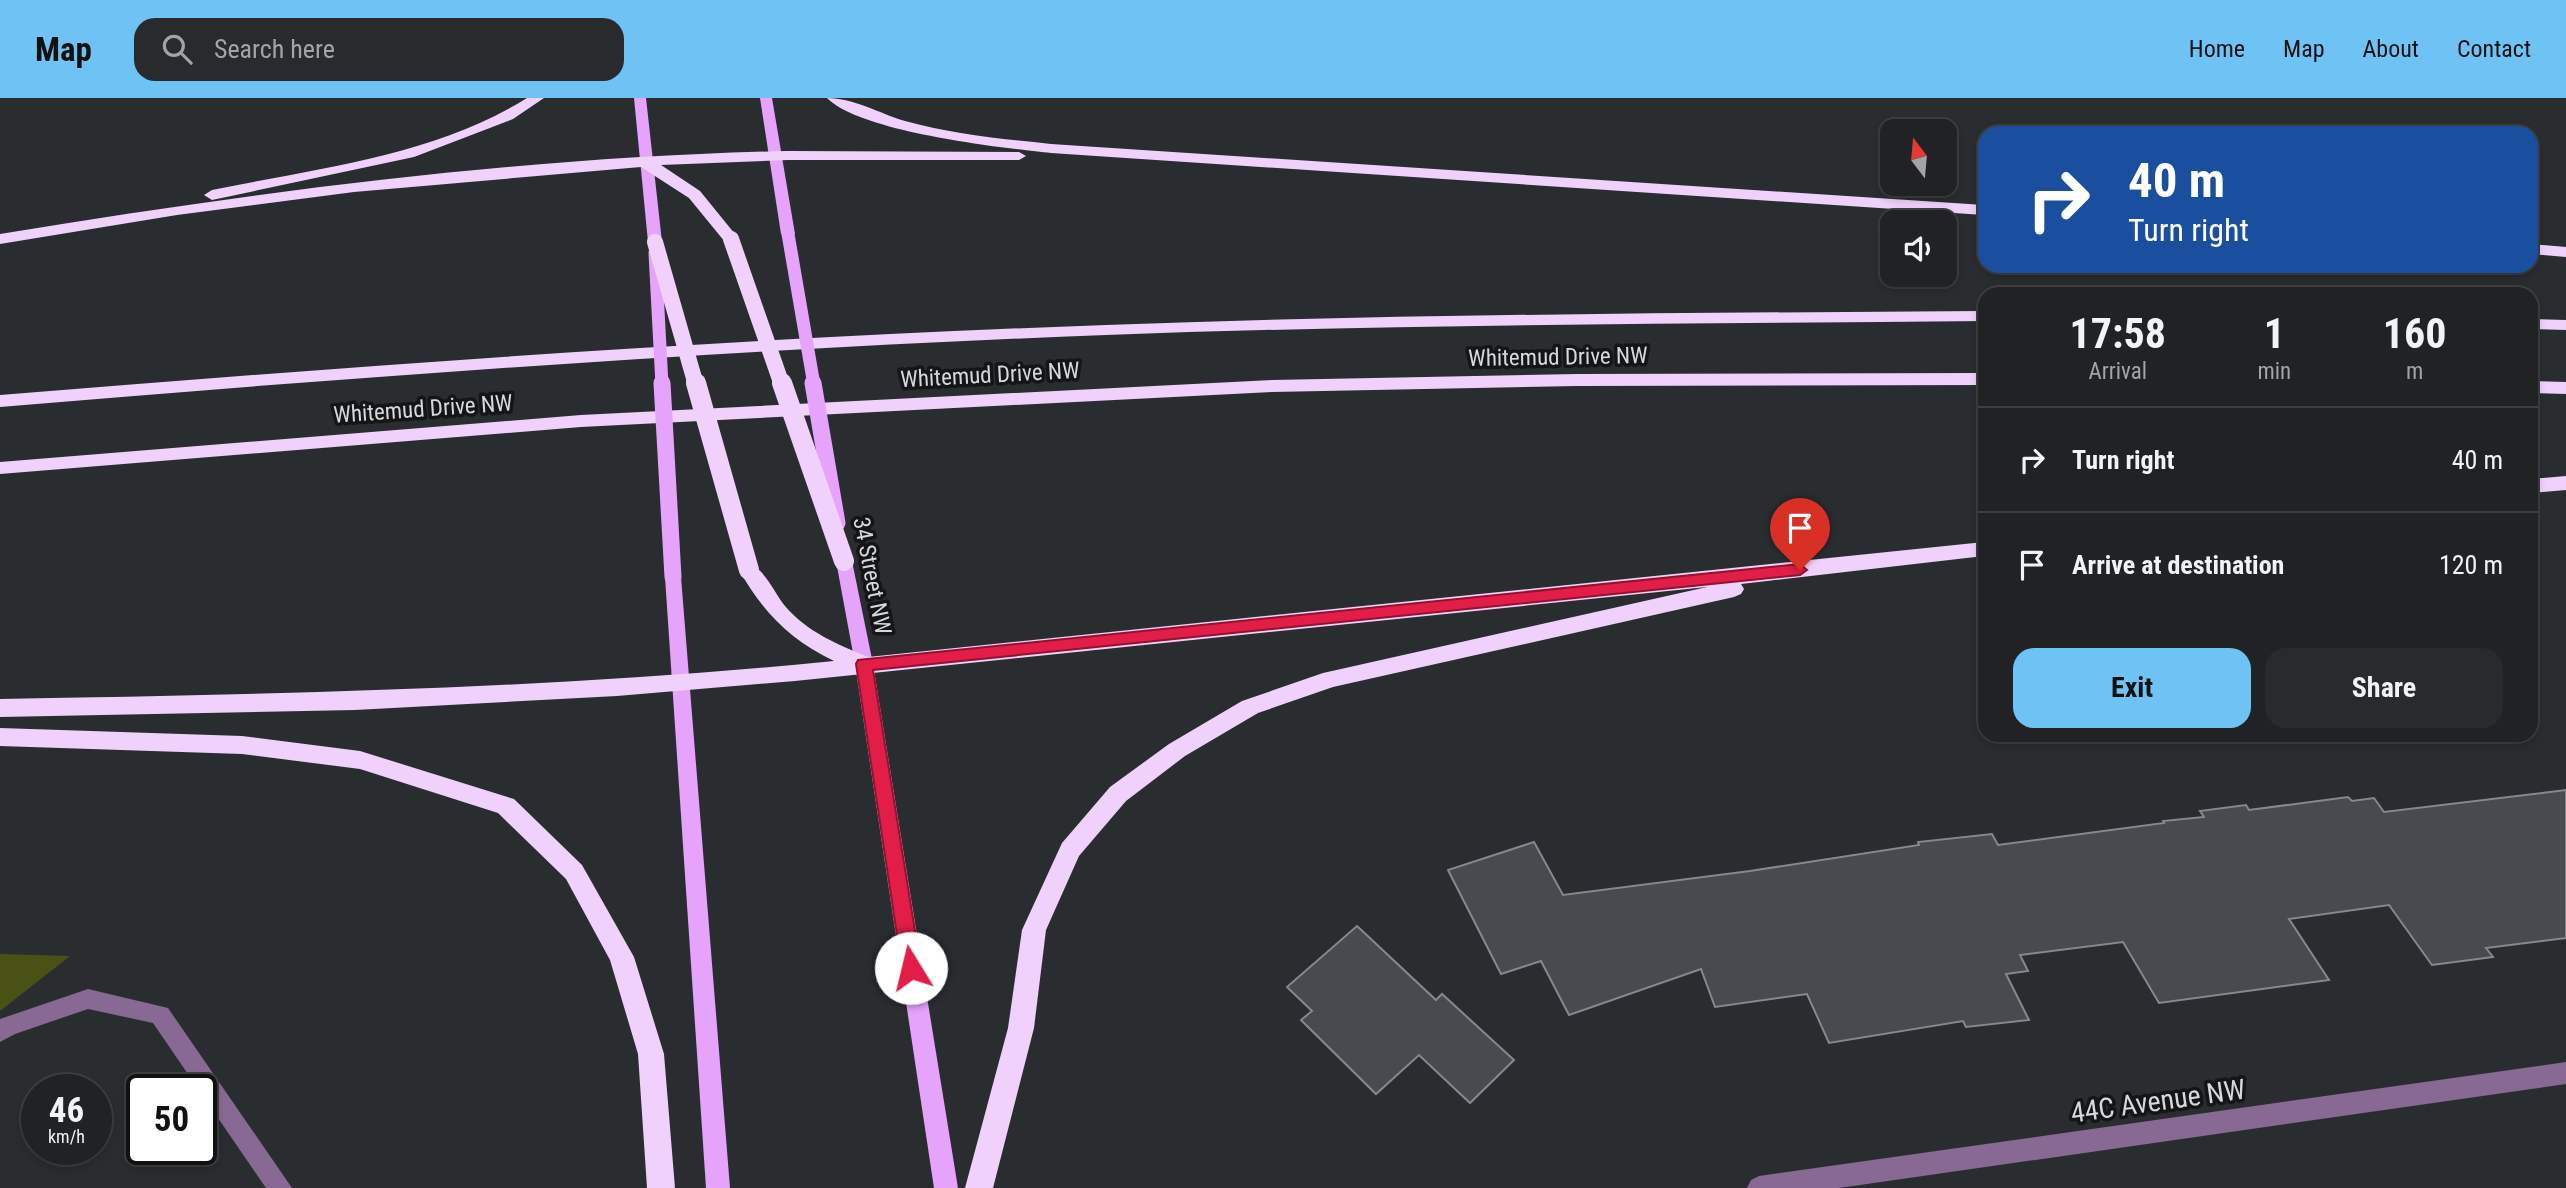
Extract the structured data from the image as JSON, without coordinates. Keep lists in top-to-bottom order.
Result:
{
  "streets": {
    "highway": ["Whitemud Drive NW"],
    "main road": ["34 Street NW"],
    "street": ["44C Avenue NW"]
  },
  "north": "top",
  "page": {
    "header": "Map",
    "search": "Search here",
    "nav": [
      "Home",
      "Map",
      "About",
      "Contact"
    ],
    "turn": ["40 m", "Turn right"],
    "eta": [
      "17:58",
      "Arrival",
      "1",
      "min",
      "160",
      "m"
    ],
    "list": [
      {
        "name": "Turn right",
        "value": "40 m"
      },
      {
        "name": "Arrive at destination",
        "value": "120 m"
      }
    ],
    "buttons": ["Exit", "Share"],
    "speed": "46 km/h",
    "limit": "50"
  }
}
